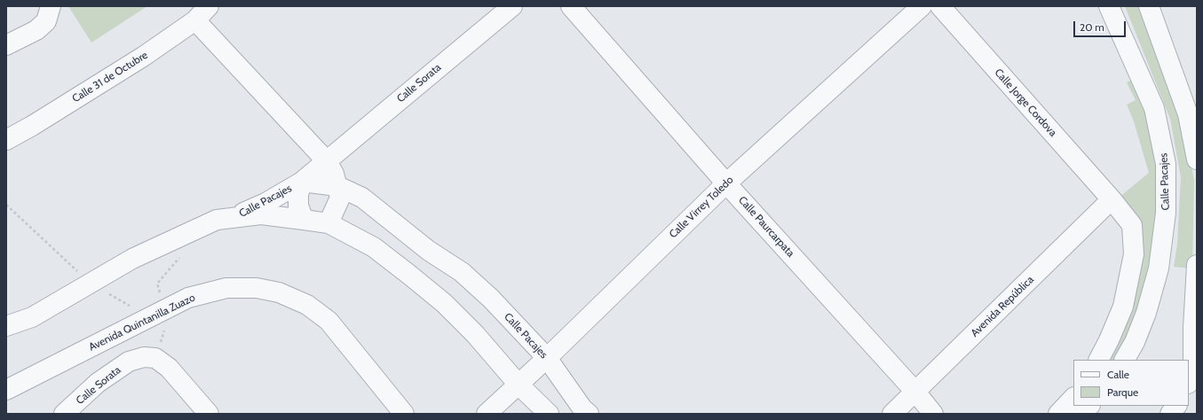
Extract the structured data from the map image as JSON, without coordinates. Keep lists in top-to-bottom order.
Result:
{
  "streets": {
    "street": [
      "Calle 31 de Octubre",
      "Calle Sorata",
      "Calle Jorge Cordova",
      "Calle Pacajes",
      "Calle Virrey Toledo",
      "Calle Paurcarpata",
      "Avenida República",
      "Avenida Quintanilla Zuazo"
    ]
  },
  "crossings": [
    ["Calle Sorata", "Calle Pacajes"],
    ["Calle Jorge Cordova", "Avenida República"],
    ["Calle Pacajes", "Calle Virrey Toledo"],
    ["Calle Virrey Toledo", "Calle Paurcarpata"],
    ["Calle Paurcarpata", "Avenida República"]
  ],
  "legend": ["Calle", "Parque"],
  "scale_bar": "20 m"
}
